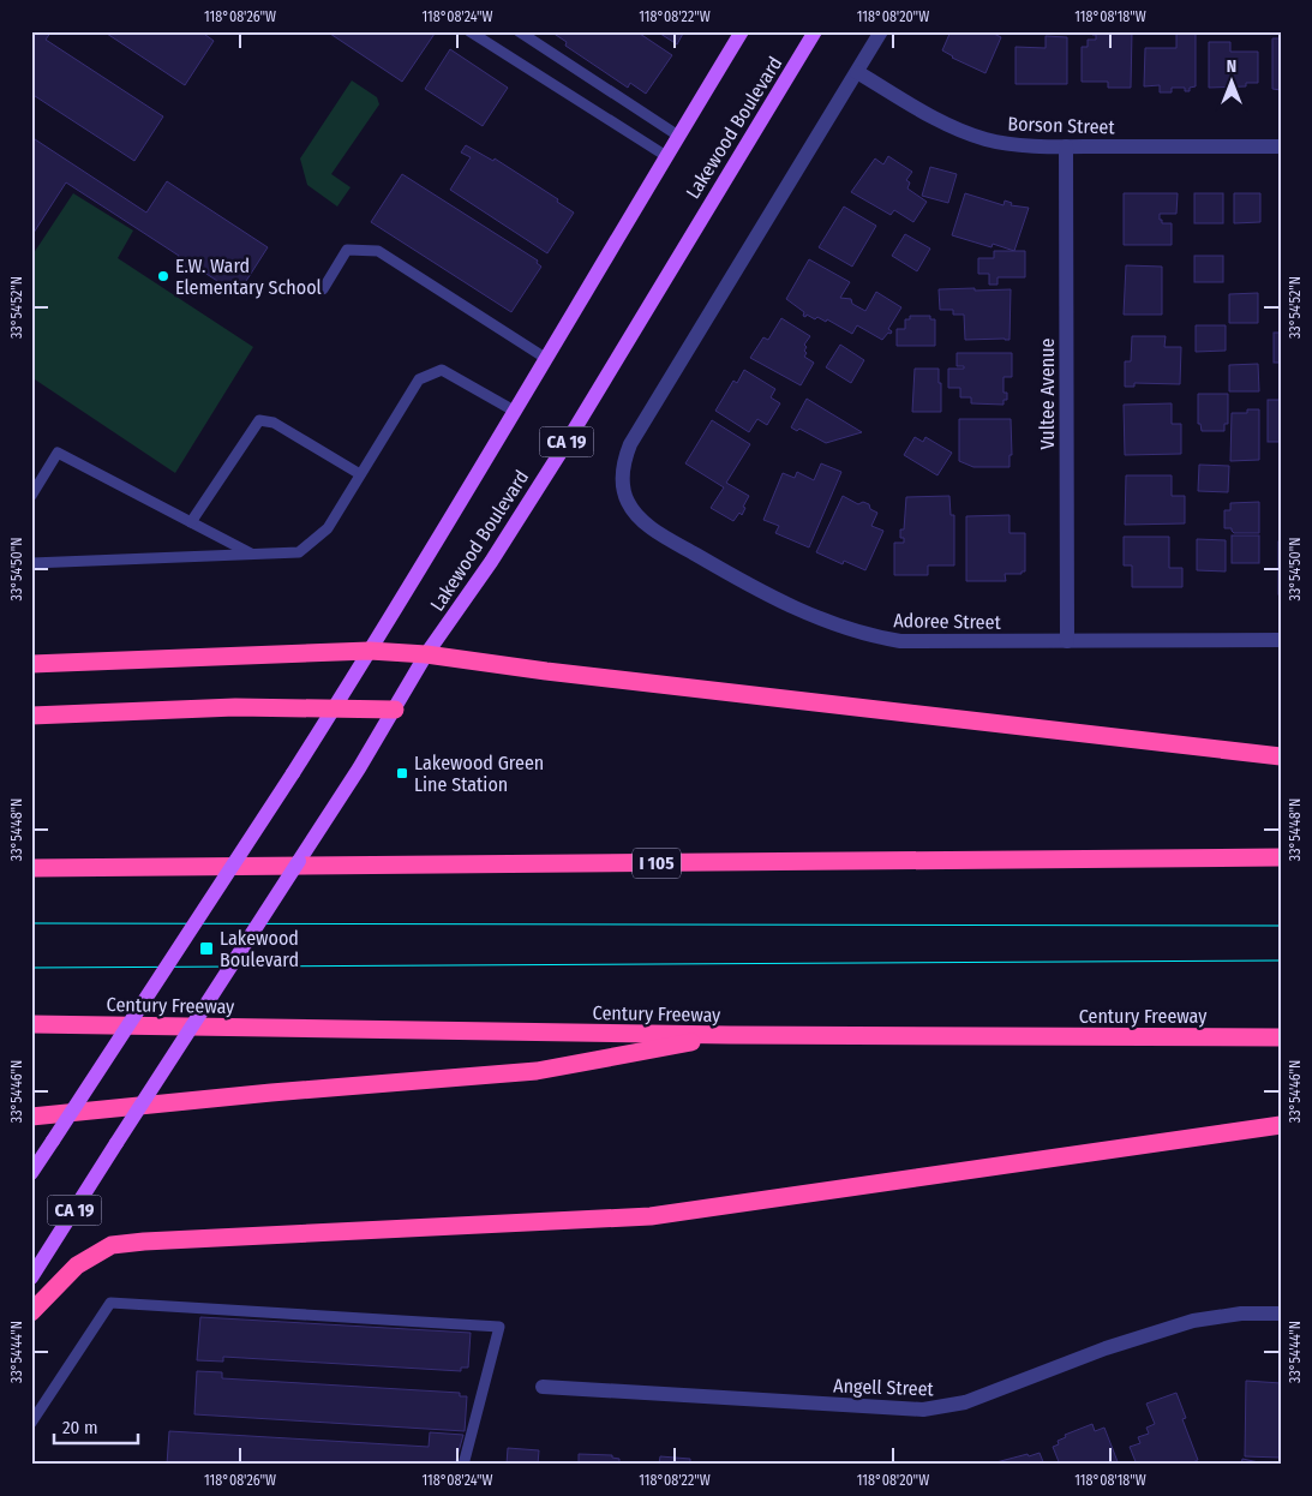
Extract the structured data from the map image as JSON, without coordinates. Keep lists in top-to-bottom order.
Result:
{
  "streets": {
    "highway": ["I 105", "Century Freeway"],
    "main road": ["Lakewood Boulevard", "CA 19"],
    "street": [
      "Borson Street",
      "Vultee Avenue",
      "Adoree Street",
      "Angell Street"
    ]
  },
  "crossings": [
    ["Borson Street", "Vultee Avenue"],
    ["Borson Street", "Adoree Street"],
    ["Vultee Avenue", "Adoree Street"]
  ],
  "places": {
    "other": ["E.W. Ward Elementary School"],
    "transit": ["Lakewood Green Line Station", "Lakewood Boulevard"]
  },
  "scale_bar": "20 m",
  "north": "top",
  "coordinates": [
    "118°08'26\"W",
    "118°08'24\"W",
    "118°08'22\"W",
    "118°08'20\"W",
    "118°08'18\"W",
    "33°54'52\"N",
    "33°54'50\"N",
    "33°54'48\"N",
    "33°54'46\"N",
    "33°54'44\"N"
  ]
}
